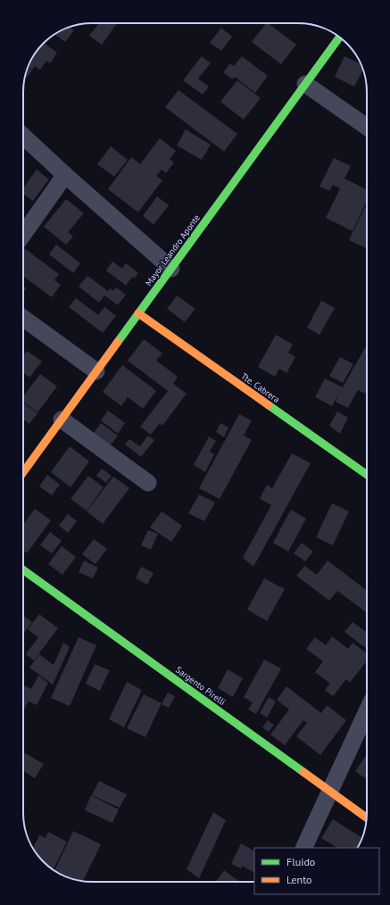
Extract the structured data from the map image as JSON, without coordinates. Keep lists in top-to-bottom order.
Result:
{
  "streets": {
    "street": ["Mayor Leandro Aponte", "Tte. Cabrera", "Sargento Pirelli"]
  },
  "crossings": [
    ["Mayor Leandro Aponte", "Tte. Cabrera"]
  ],
  "legend": ["Fluido", "Lento"]
}
